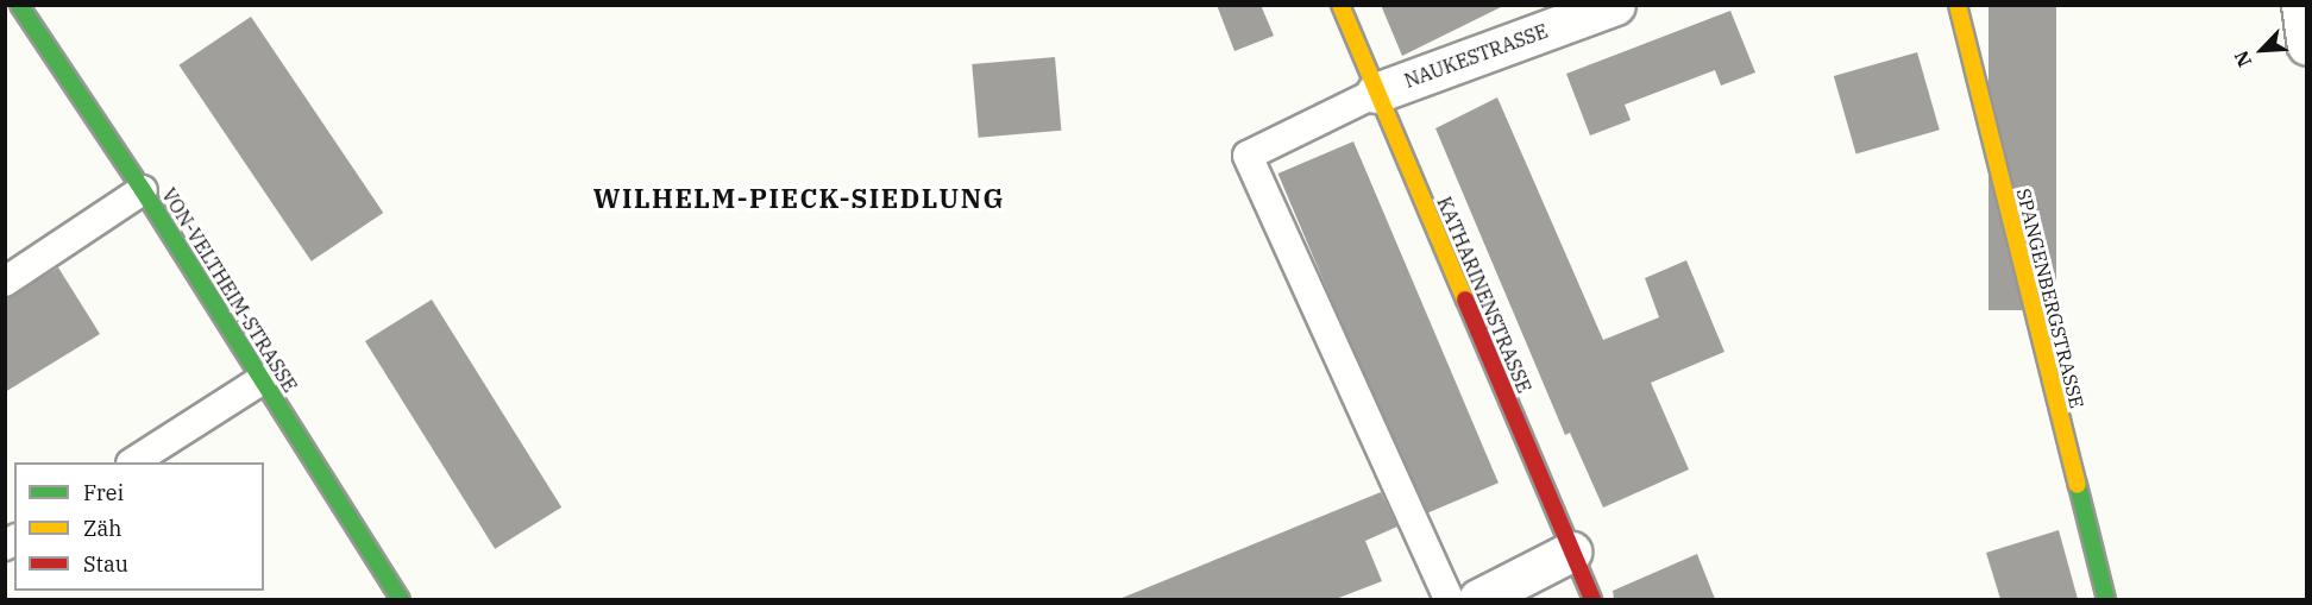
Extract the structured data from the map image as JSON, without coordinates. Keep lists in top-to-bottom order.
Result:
{
  "streets": {
    "street": [
      "NAUKESTRASSE",
      "VON-VELTHEIM-STRASSE",
      "KATHARINENSTRASSE",
      "SPANGENBERGSTRASSE"
    ]
  },
  "crossings": [
    ["NAUKESTRASSE", "KATHARINENSTRASSE"]
  ],
  "districts": ["WILHELM-PIECK-SIEDLUNG"],
  "legend": ["Frei", "Zäh", "Stau"],
  "north": "bottom left"
}
